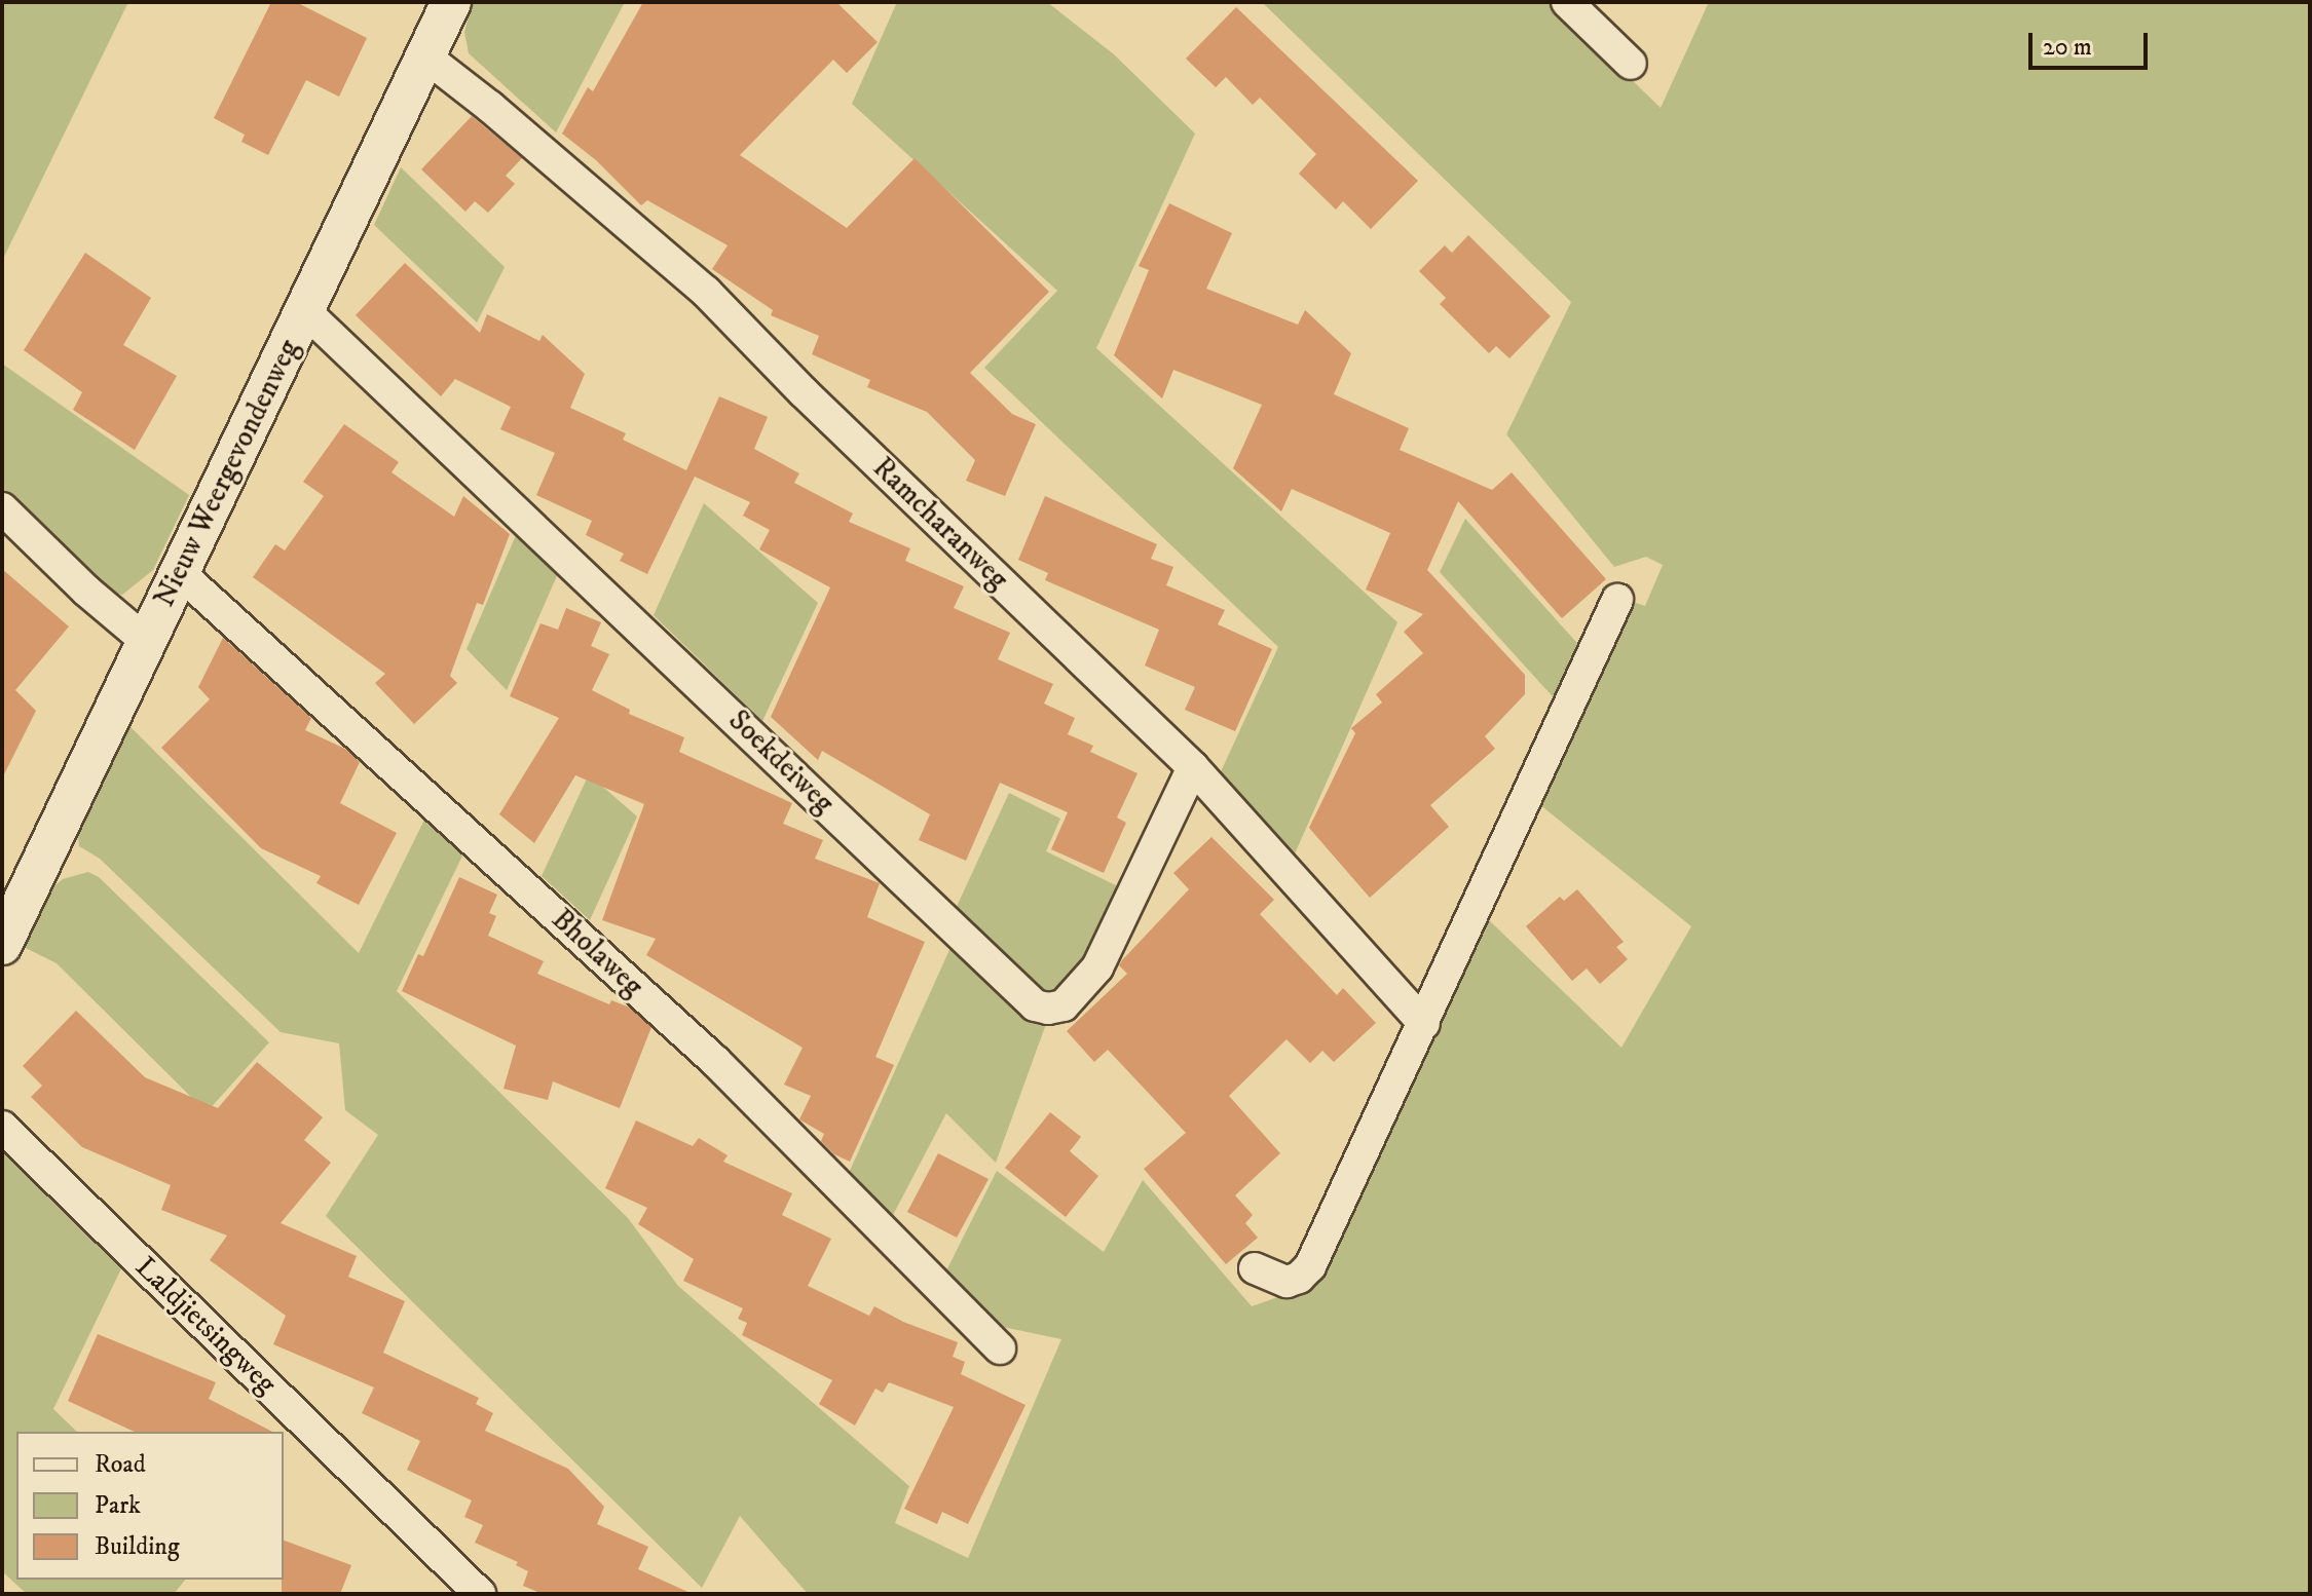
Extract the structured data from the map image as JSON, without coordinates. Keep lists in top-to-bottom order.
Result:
{
  "streets": {
    "street": [
      "Nieuw Weergevondenweg",
      "Ramcharanweg",
      "Soekdeiweg",
      "Bholaweg",
      "Laldjietsingweg"
    ]
  },
  "crossings": [
    ["Nieuw Weergevondenweg", "Ramcharanweg"],
    ["Nieuw Weergevondenweg", "Soekdeiweg"],
    ["Nieuw Weergevondenweg", "Bholaweg"],
    ["Ramcharanweg", "Soekdeiweg"]
  ],
  "legend": ["Road", "Park", "Building"],
  "scale_bar": "20 m"
}
